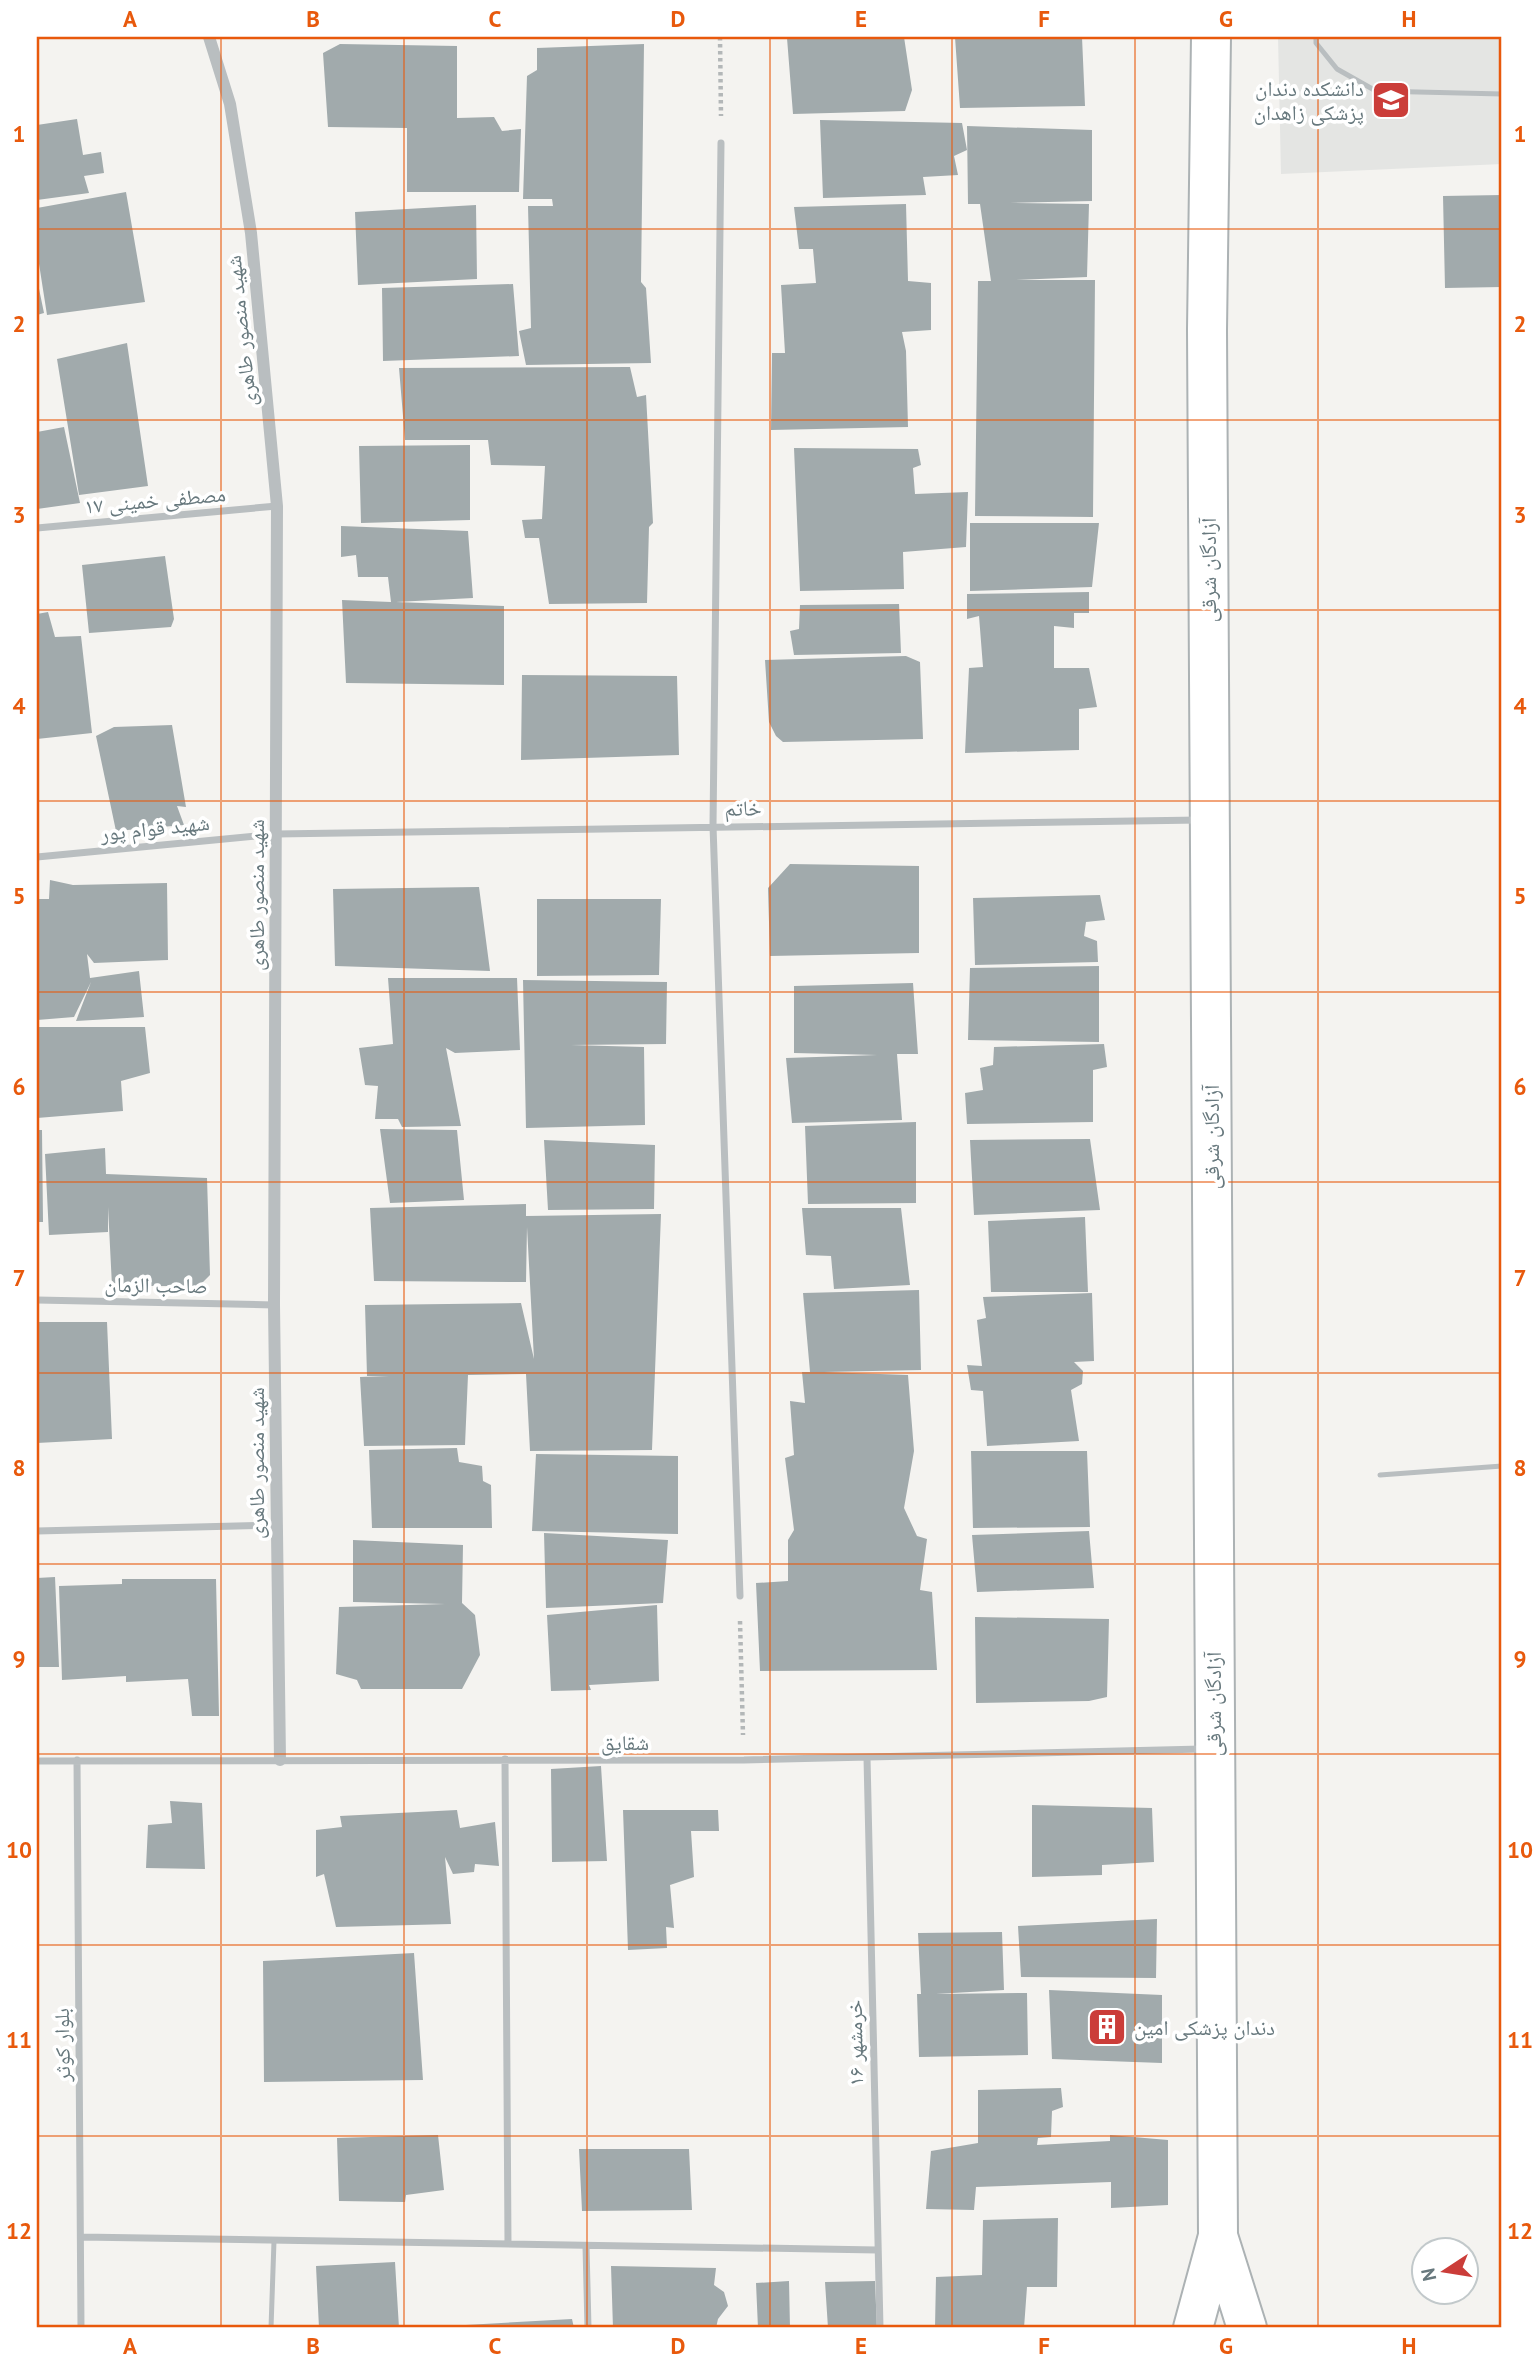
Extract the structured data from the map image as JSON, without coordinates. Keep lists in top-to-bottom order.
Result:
{
  "streets": {
    "main road": ["آزادگان شرقی"],
    "street": [
      "شهید منصور طاهری",
      "مصطفی خمینی ۱۷",
      "خاتم",
      "شهید قوام پور",
      "صاحب الزمان",
      "شقایق",
      "خرمشهر ۱۶",
      "بلوار کوثر"
    ]
  },
  "crossings": [
    ["شهید منصور طاهری", "مصطفی خمینی ۱۷"],
    ["شهید منصور طاهری", "خاتم"],
    ["شهید منصور طاهری", "شهید قوام پور"],
    ["شهید منصور طاهری", "صاحب الزمان"],
    ["شهید منصور طاهری", "شقایق"],
    ["آزادگان شرقی", "خاتم"],
    ["آزادگان شرقی", "شقایق"],
    ["خاتم", "شهید قوام پور"],
    ["شقایق", "خرمشهر ۱۶"],
    ["شقایق", "بلوار کوثر"]
  ],
  "places": {
    "school or university": ["دانشکده دندان پزشکی زاهدان"],
    "building": ["دندان پزشکی امین"]
  },
  "north": "left",
  "grid": {
    "columns": [
      "A",
      "B",
      "C",
      "D",
      "E",
      "F",
      "G",
      "H"
    ],
    "rows": [
      "1",
      "2",
      "3",
      "4",
      "5",
      "6",
      "7",
      "8",
      "9",
      "10",
      "11",
      "12"
    ]
  }
}
